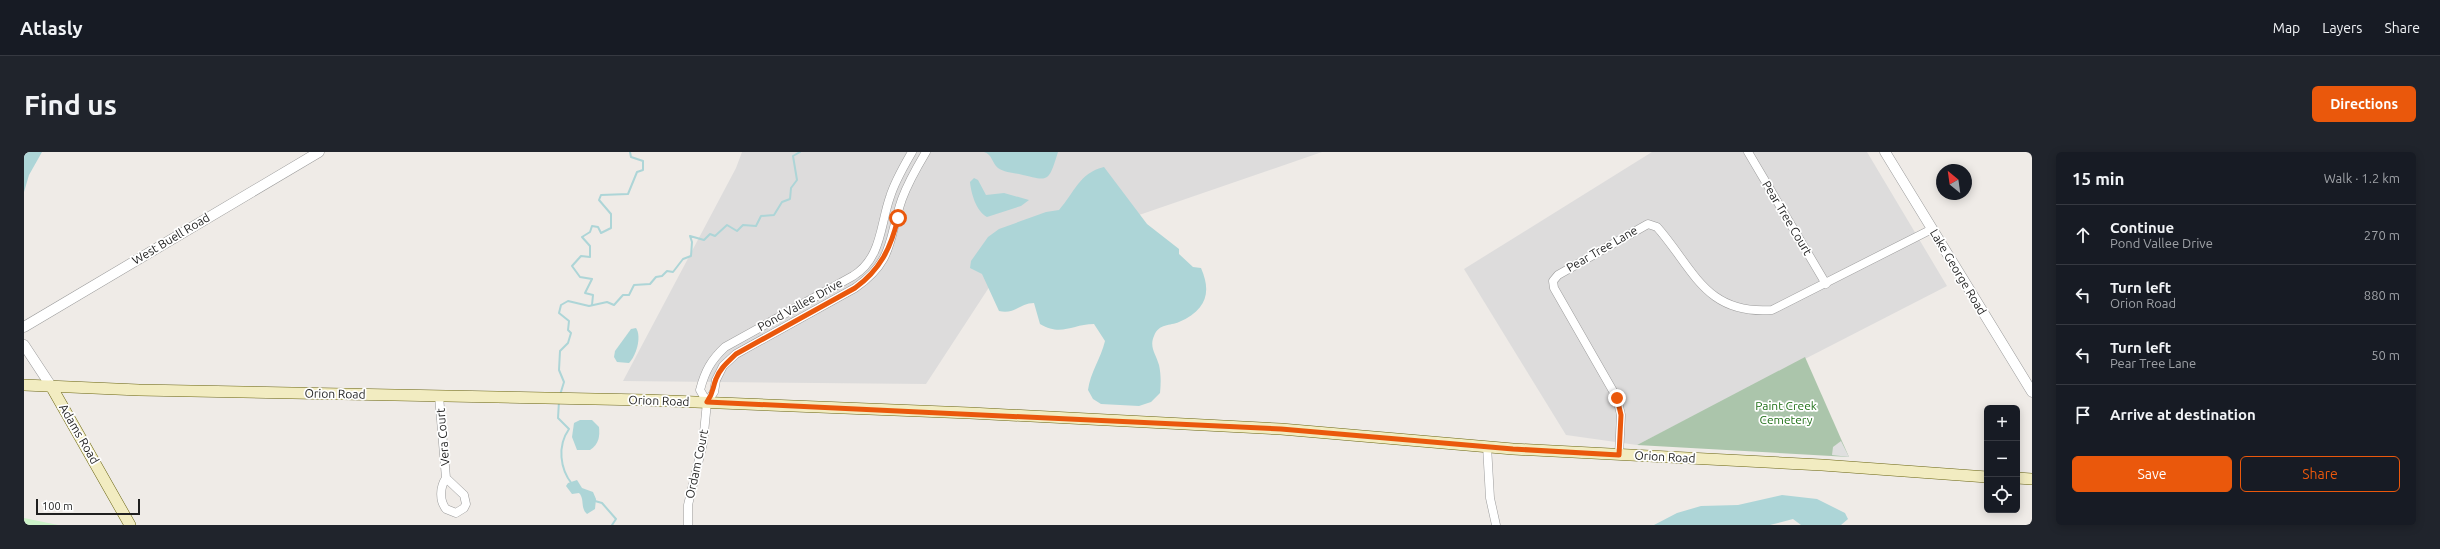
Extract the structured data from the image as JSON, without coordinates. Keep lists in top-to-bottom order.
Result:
{
  "streets": {
    "main road": ["Orion Road", "Adams Road"],
    "street": [
      "Pear Tree Court",
      "West Buell Road",
      "Pear Tree Lane",
      "Lake George Road",
      "Pond Vallee Drive",
      "Vera Court",
      "Ordam Court"
    ]
  },
  "crossings": [
    ["Pear Tree Court", "Pear Tree Lane"],
    ["Pear Tree Lane", "Lake George Road"],
    ["Pear Tree Lane", "Orion Road"],
    ["Pond Vallee Drive", "Orion Road"],
    ["Pond Vallee Drive", "Ordam Court"],
    ["Orion Road", "Adams Road"],
    ["Orion Road", "Vera Court"],
    ["Orion Road", "Ordam Court"]
  ],
  "parks": ["Paint Creek Cemetery"],
  "scale_bar": "100 m",
  "north": "top left",
  "page": {
    "header": "Atlasly",
    "nav": ["Map", "Layers", "Share"],
    "buttons": [
      "Directions",
      ["Save", "Share"]
    ],
    "title": "Find us",
    "heading": ["15 min", "Walk · 1.2 km"],
    "list": [
      ["Continue", "Pond Vallee Drive", "270 m"],
      ["Turn left", "Orion Road", "880 m"],
      ["Turn left", "Pear Tree Lane", "50 m"],
      "Arrive at destination"
    ],
    "map_buttons": ["+", "−"],
    "scale": "100 m"
  }
}
